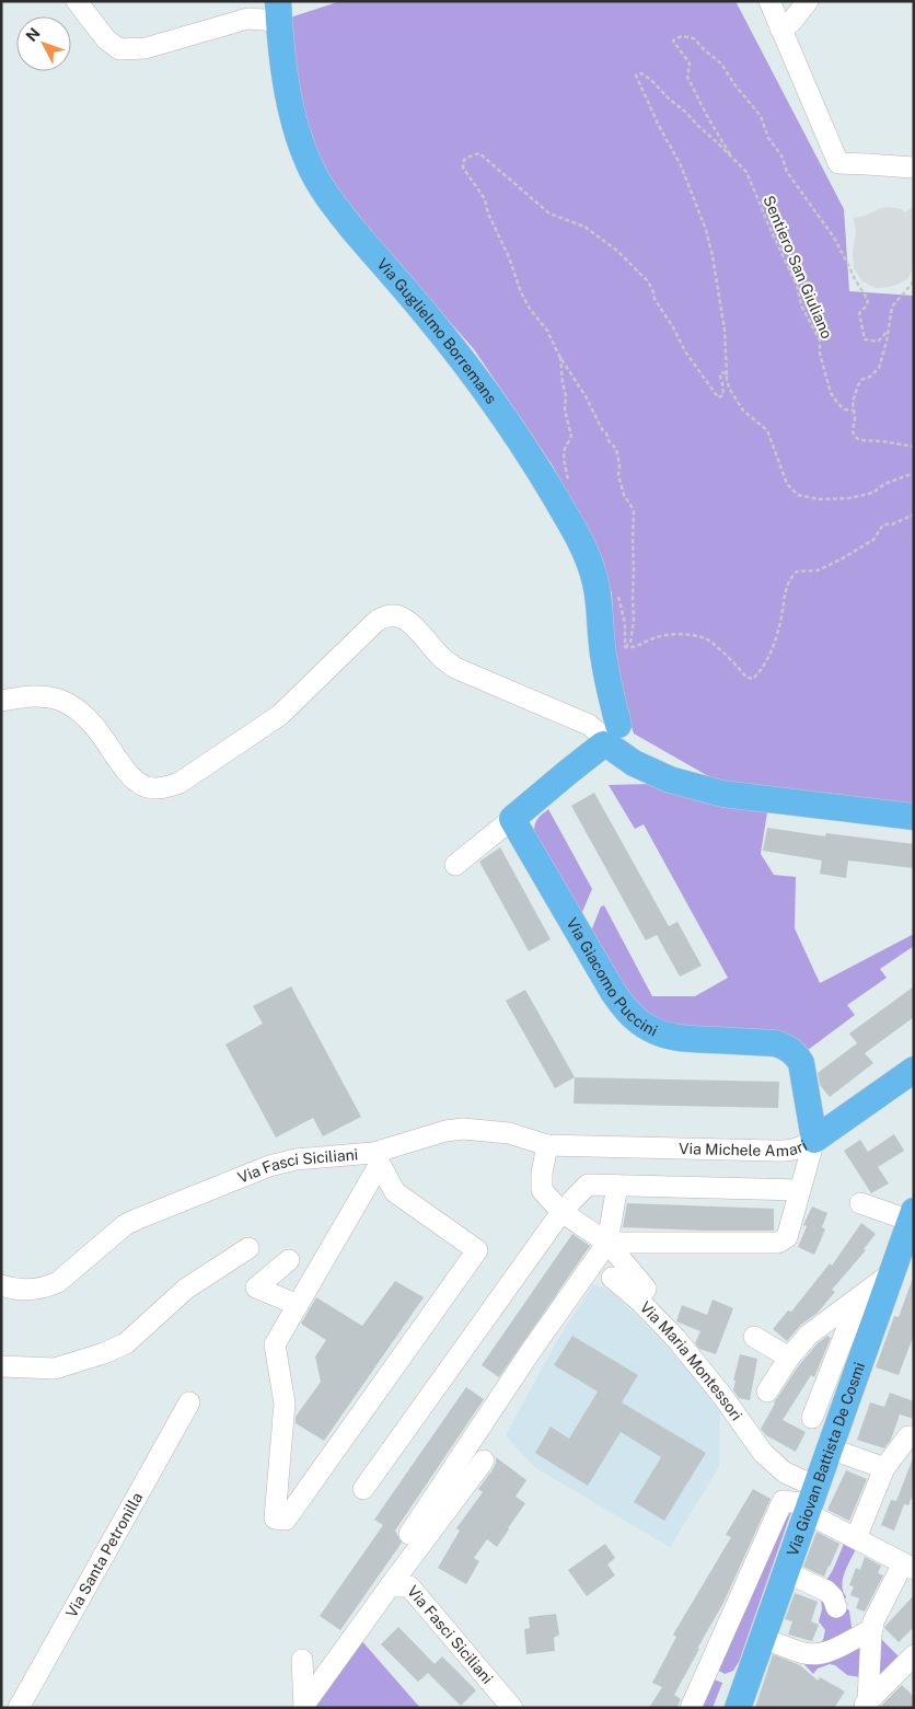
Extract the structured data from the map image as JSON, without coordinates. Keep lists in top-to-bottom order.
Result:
{
  "streets": {
    "main road": [
      "Via Guglielmo Borremans",
      "Via Giacomo Puccini",
      "Via Michele Amari",
      "Via Giovan Battista De Cosmi"
    ],
    "street": ["Via Fasci Siciliani", "Via Maria Montessori", "Via Santa Petronilla"],
    "path": ["Sentiero San Giuliano"]
  },
  "crossings": [
    ["Sentiero San Giuliano", "Via Guglielmo Borremans"],
    ["Via Giacomo Puccini", "Via Michele Amari"],
    ["Via Michele Amari", "Via Fasci Siciliani"],
    ["Via Maria Montessori", "Via Giovan Battista De Cosmi"]
  ],
  "north": "top left"
}
